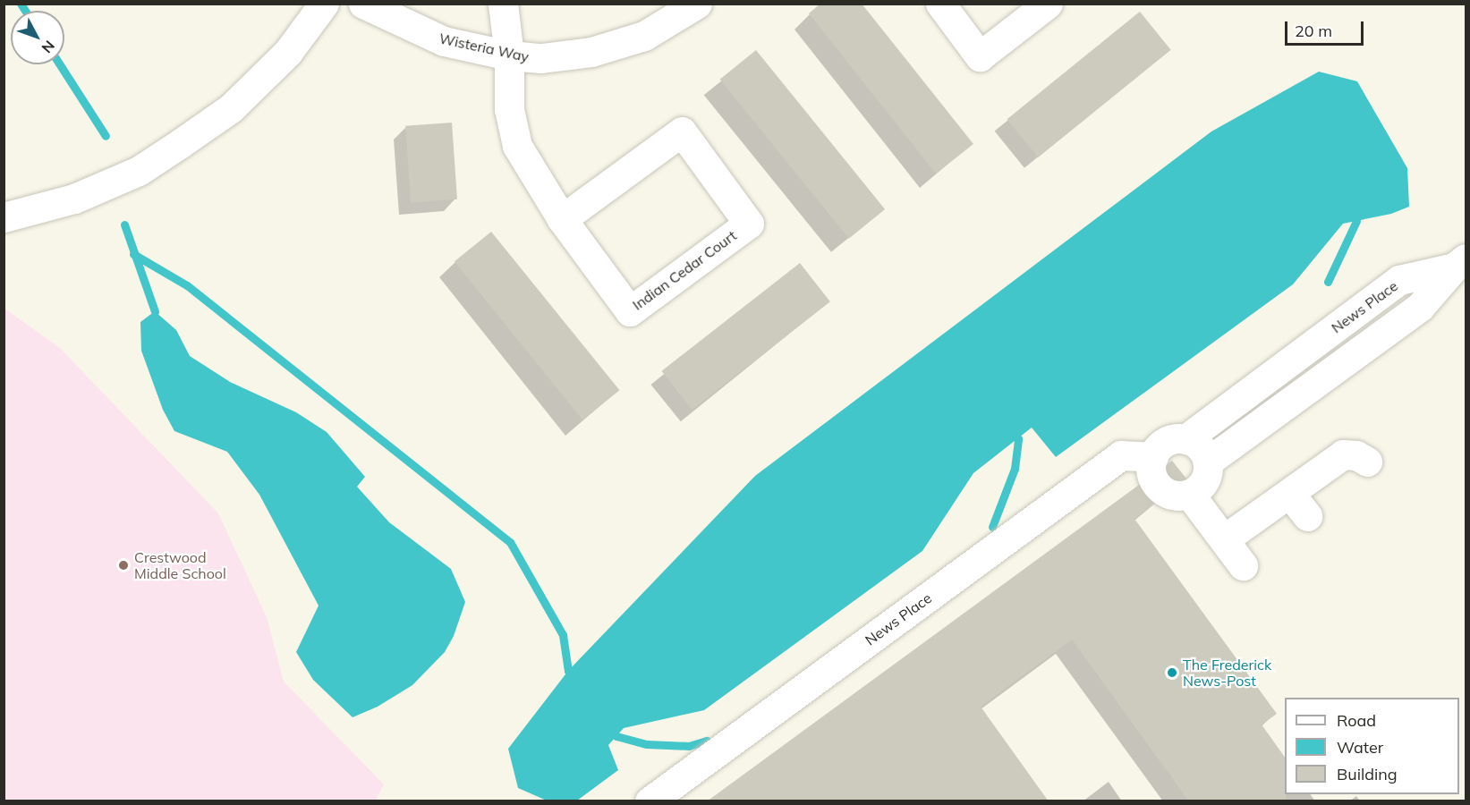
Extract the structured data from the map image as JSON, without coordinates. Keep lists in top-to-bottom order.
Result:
{
  "streets": {
    "street": ["Wisteria Way", "Indian Cedar Court", "News Place"]
  },
  "crossings": [
    ["Wisteria Way", "Indian Cedar Court"]
  ],
  "places": ["Crestwood Middle School", "The Frederick News-Post"],
  "legend": ["Road", "Water", "Building"],
  "scale_bar": "20 m",
  "north": "bottom right"
}
